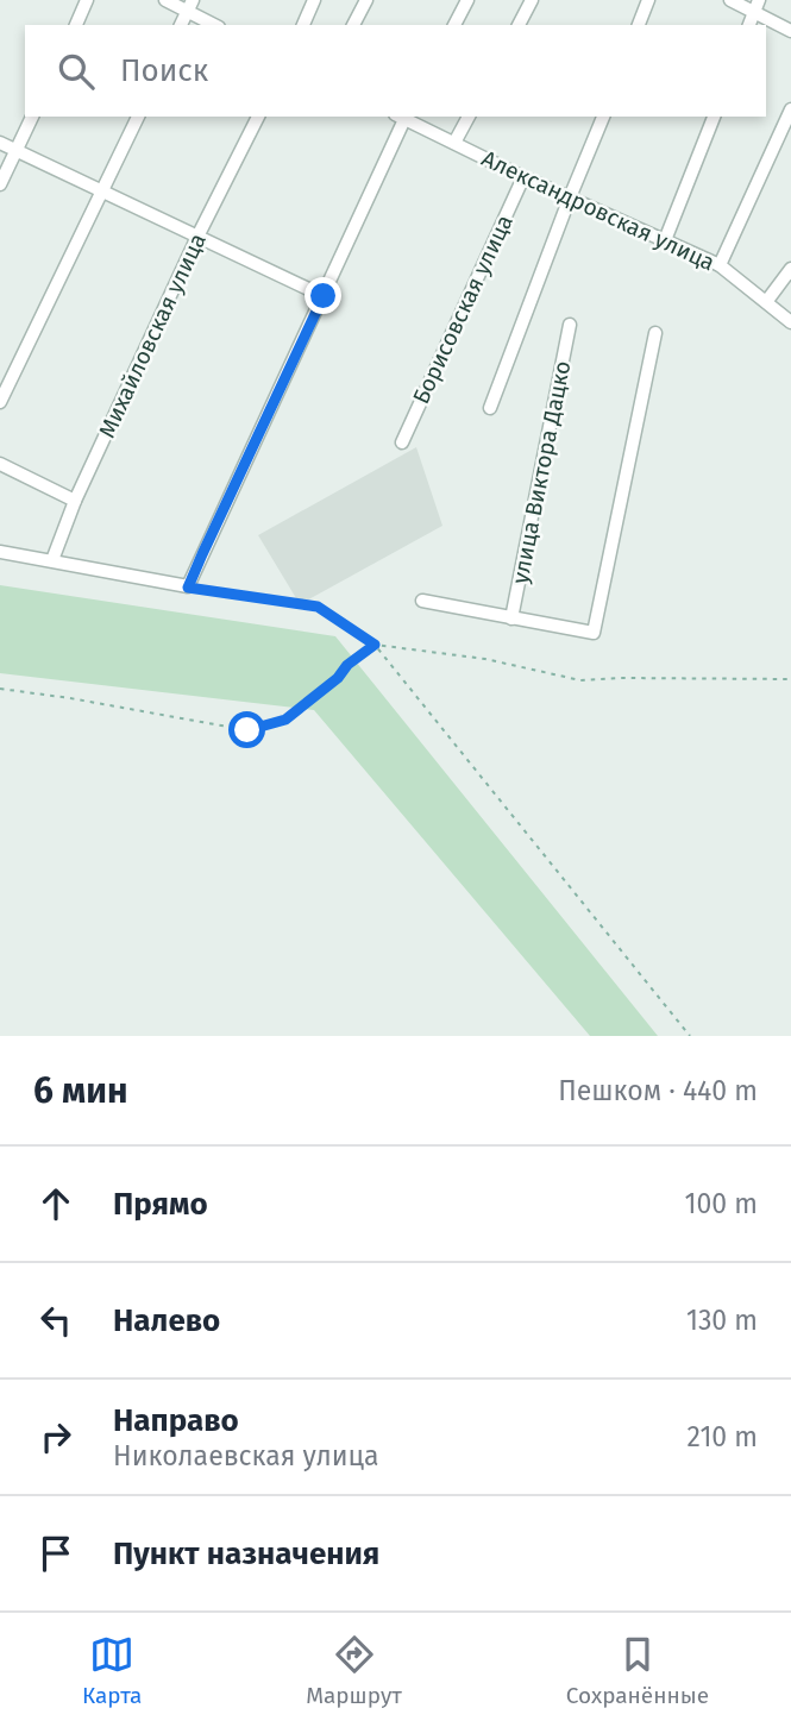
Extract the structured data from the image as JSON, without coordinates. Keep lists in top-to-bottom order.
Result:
{
  "streets": {
    "street": [
      "Александровская улица",
      "Борисовская улица",
      "Михайловская улица",
      "улица Виктора Дацко"
    ]
  },
  "crossings": [
    ["Александровская улица", "Борисовская улица"]
  ],
  "page": {
    "search": "Поиск",
    "heading": ["6 мин", "Пешком · 440 m"],
    "list": [
      ["Прямо", "100 m"],
      ["Налево", "130 m"],
      ["Направо", "Николаевская улица", "210 m"],
      "Пункт назначения"
    ],
    "nav": ["Карта", "Маршрут", "Сохранённые"]
  }
}
